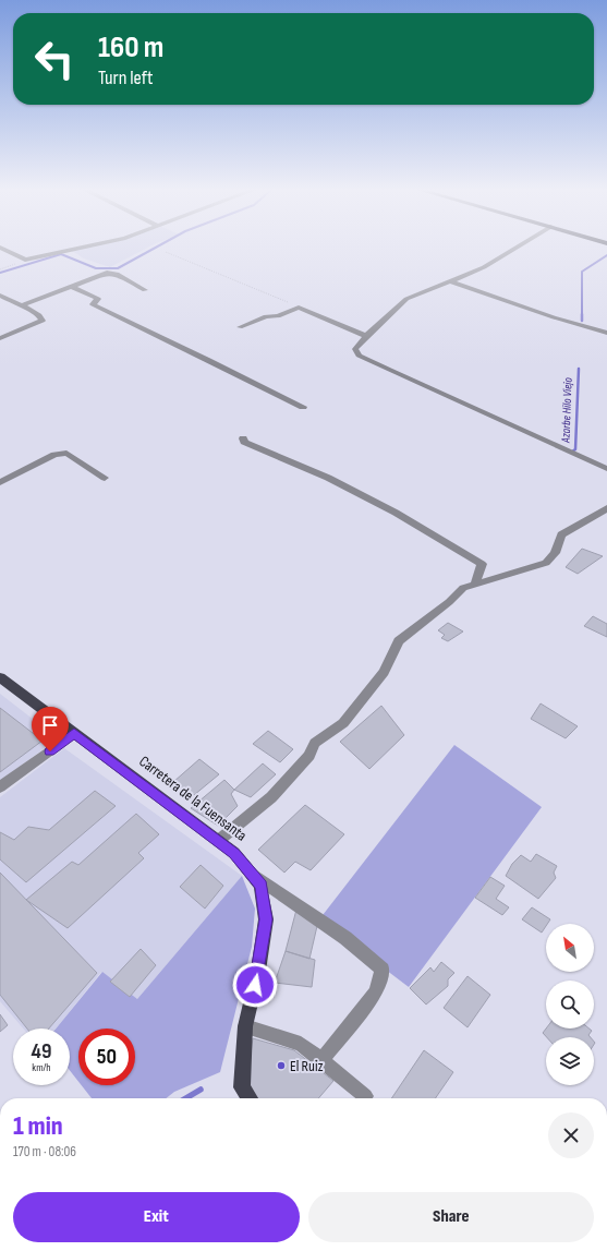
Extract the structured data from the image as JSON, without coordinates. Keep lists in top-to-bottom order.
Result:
{
  "streets": {
    "main road": ["Carretera de la Fuensanta"]
  },
  "water": ["Azarbe Hilo Viejo"],
  "places": ["El Ruiz"],
  "north": "top left",
  "page": {
    "turn": ["160 m", "Turn left"],
    "speed": "49 km/h",
    "limit": "50",
    "heading": ["1 min", "170 m · 08:06"],
    "buttons": ["Exit", "Share"]
  }
}
